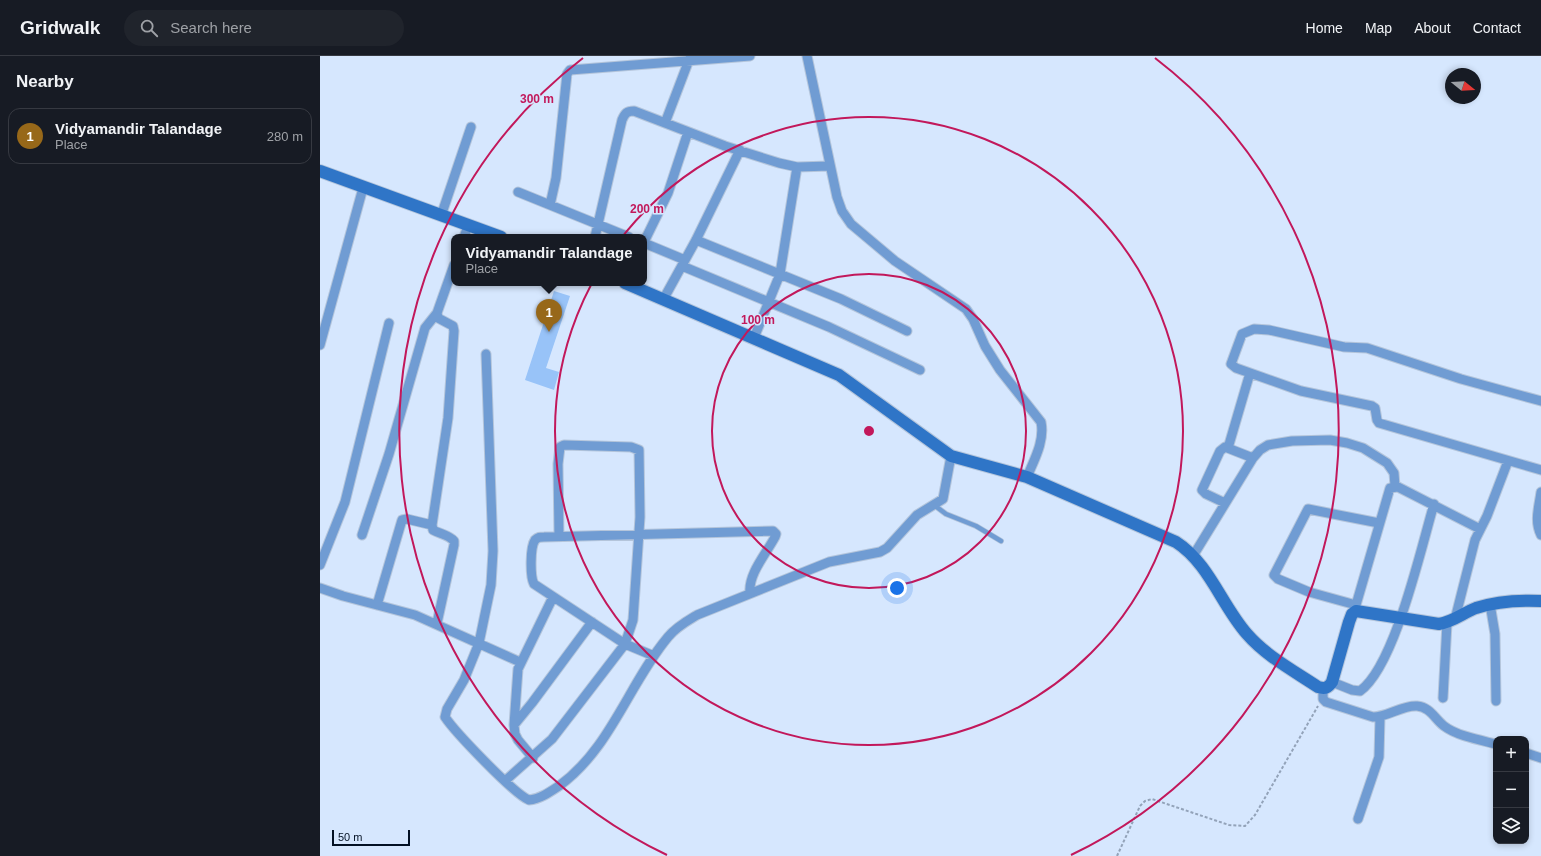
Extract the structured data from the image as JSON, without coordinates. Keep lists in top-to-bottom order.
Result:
{
  "scale_bar": "50 m",
  "north": "right",
  "page": {
    "header": "Gridwalk",
    "search": "Search here",
    "nav": [
      "Home",
      "Map",
      "About",
      "Contact"
    ],
    "heading": "Nearby",
    "list": [
      {
        "mark": "1",
        "name": "Vidyamandir Talandage",
        "note": "Place",
        "value": "280 m"
      }
    ],
    "popup": ["Vidyamandir Talandage", "Place"],
    "pins": "1",
    "map_buttons": ["+", "−"],
    "scale": "50 m"
  },
  "rings": ["300 m", "200 m", "100 m"]
}
